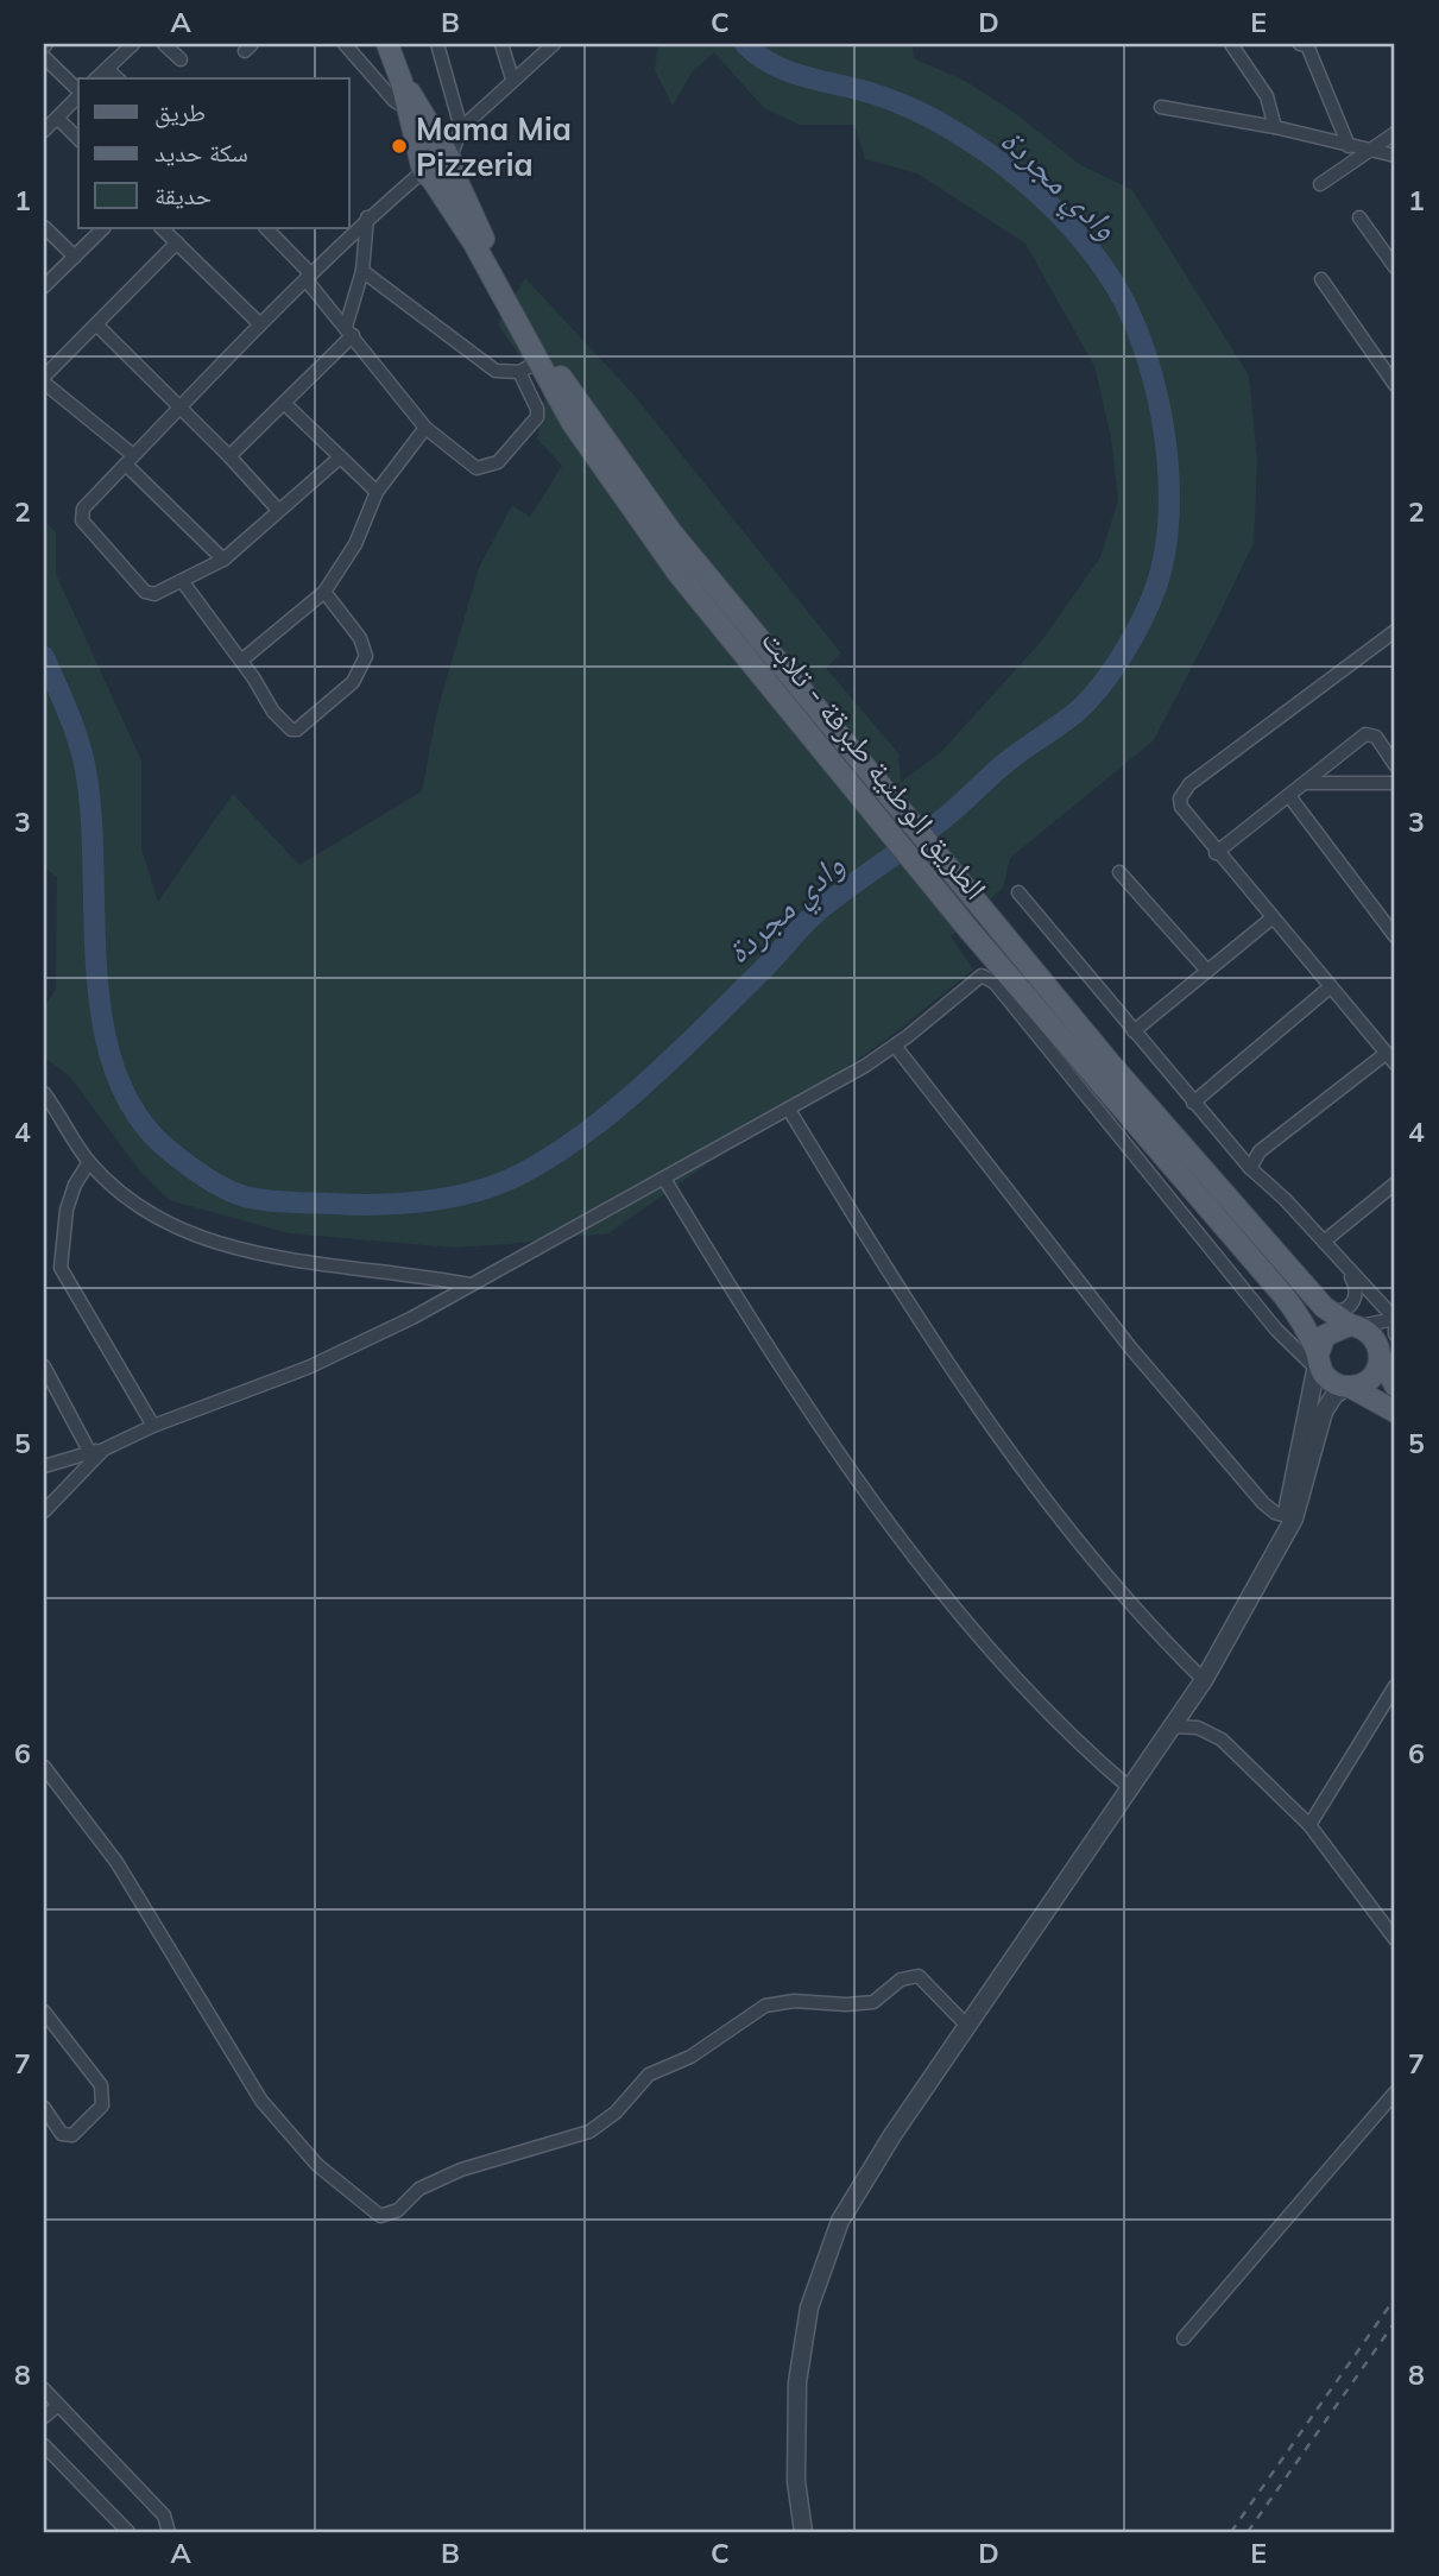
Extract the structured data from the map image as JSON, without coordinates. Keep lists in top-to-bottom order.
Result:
{
  "streets": {
    "main road": ["الطريق الوطنية طبرقة - تلابت"]
  },
  "water": ["وادي مجردة"],
  "places": ["Mama Mia Pizzeria"],
  "legend": ["طريق", "سكة حديد", "حديقة"],
  "grid": {
    "columns": [
      "A",
      "B",
      "C",
      "D",
      "E"
    ],
    "rows": [
      "1",
      "2",
      "3",
      "4",
      "5",
      "6",
      "7",
      "8"
    ]
  }
}
